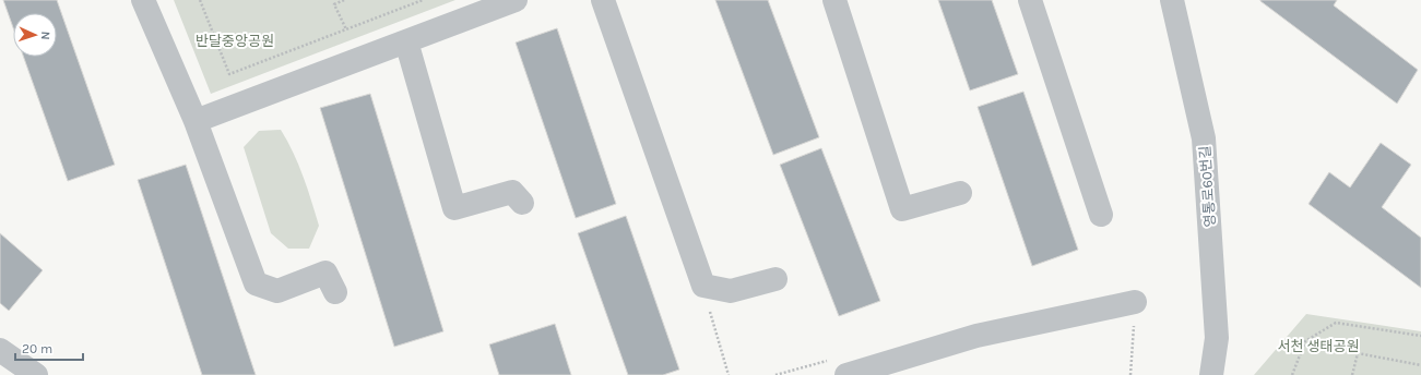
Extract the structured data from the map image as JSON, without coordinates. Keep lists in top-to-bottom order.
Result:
{
  "streets": {
    "street": ["영통로60번길"]
  },
  "parks": ["반달중앙공원", "서천 생태공원"],
  "scale_bar": "20 m",
  "north": "right"
}
